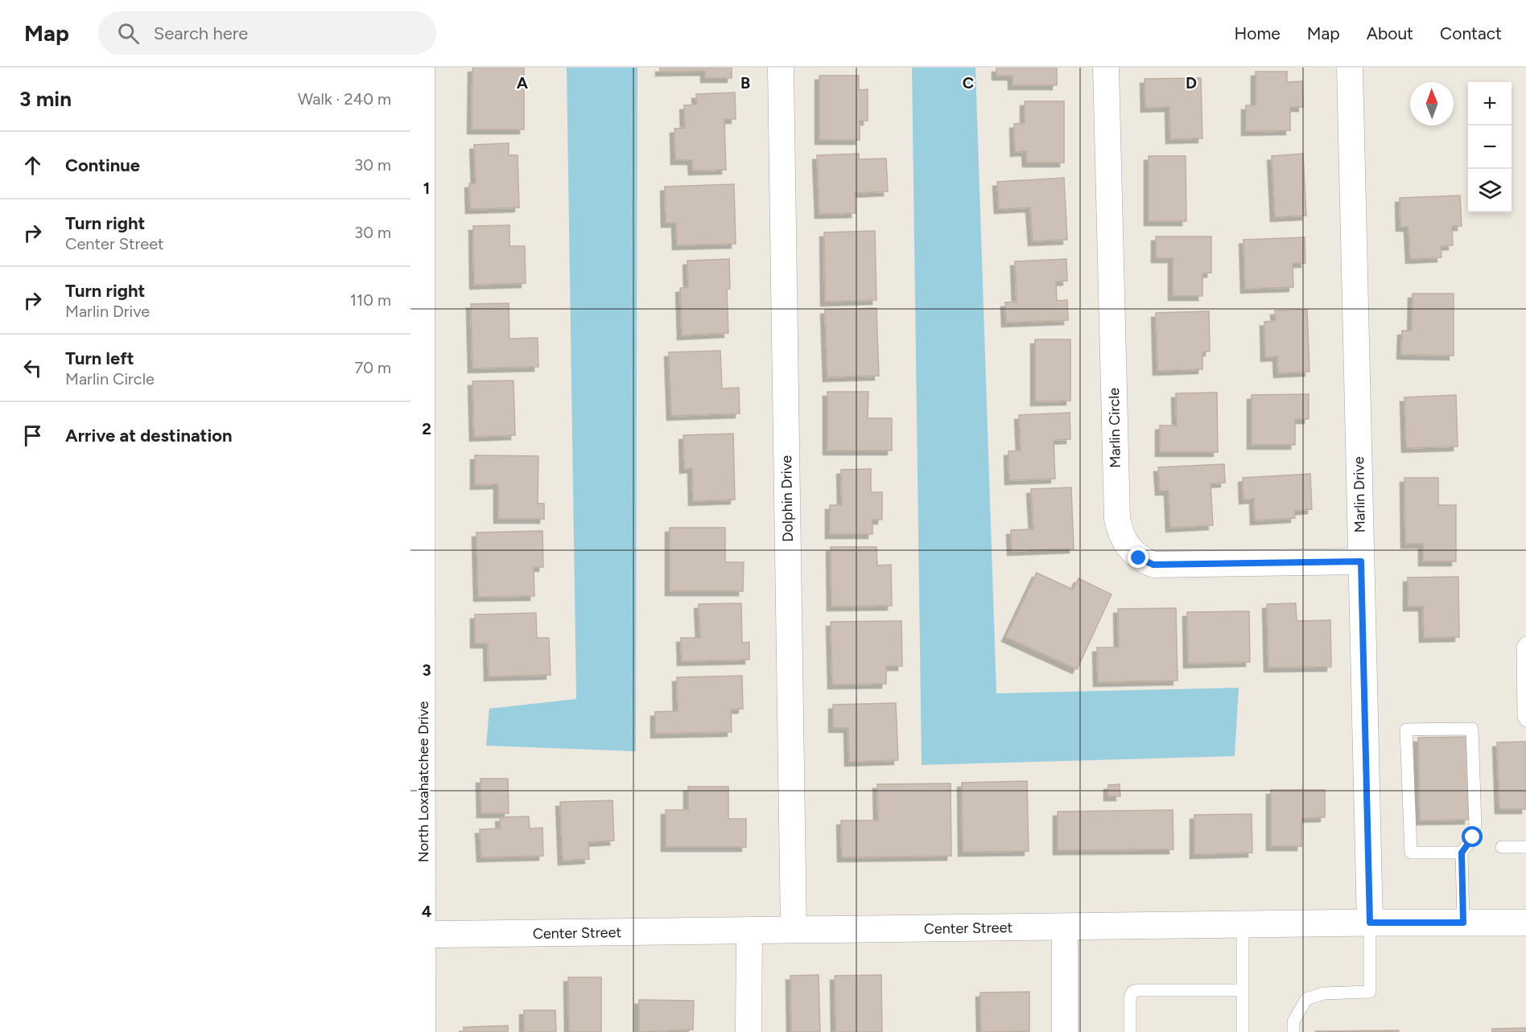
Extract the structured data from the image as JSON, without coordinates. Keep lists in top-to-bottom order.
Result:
{
  "streets": {
    "street": [
      "Marlin Circle",
      "Marlin Drive",
      "Dolphin Drive",
      "North Loxahatchee Drive",
      "Center Street"
    ]
  },
  "crossings": [
    ["Marlin Circle", "Marlin Drive"],
    ["Marlin Drive", "Center Street"],
    ["Dolphin Drive", "Center Street"],
    ["North Loxahatchee Drive", "Center Street"]
  ],
  "north": "top",
  "page": {
    "header": "Map",
    "search": "Search here",
    "nav": [
      "Home",
      "Map",
      "About",
      "Contact"
    ],
    "heading": ["3 min", "Walk · 240 m"],
    "map_buttons": ["+", "−"],
    "list": [
      ["Continue", "30 m"],
      ["Turn right", "Center Street", "30 m"],
      ["Turn right", "Marlin Drive", "110 m"],
      ["Turn left", "Marlin Circle", "70 m"],
      "Arrive at destination"
    ]
  },
  "grid": {
    "columns": [
      "A",
      "B",
      "C",
      "D"
    ],
    "rows": [
      "1",
      "2",
      "3",
      "4"
    ]
  }
}
